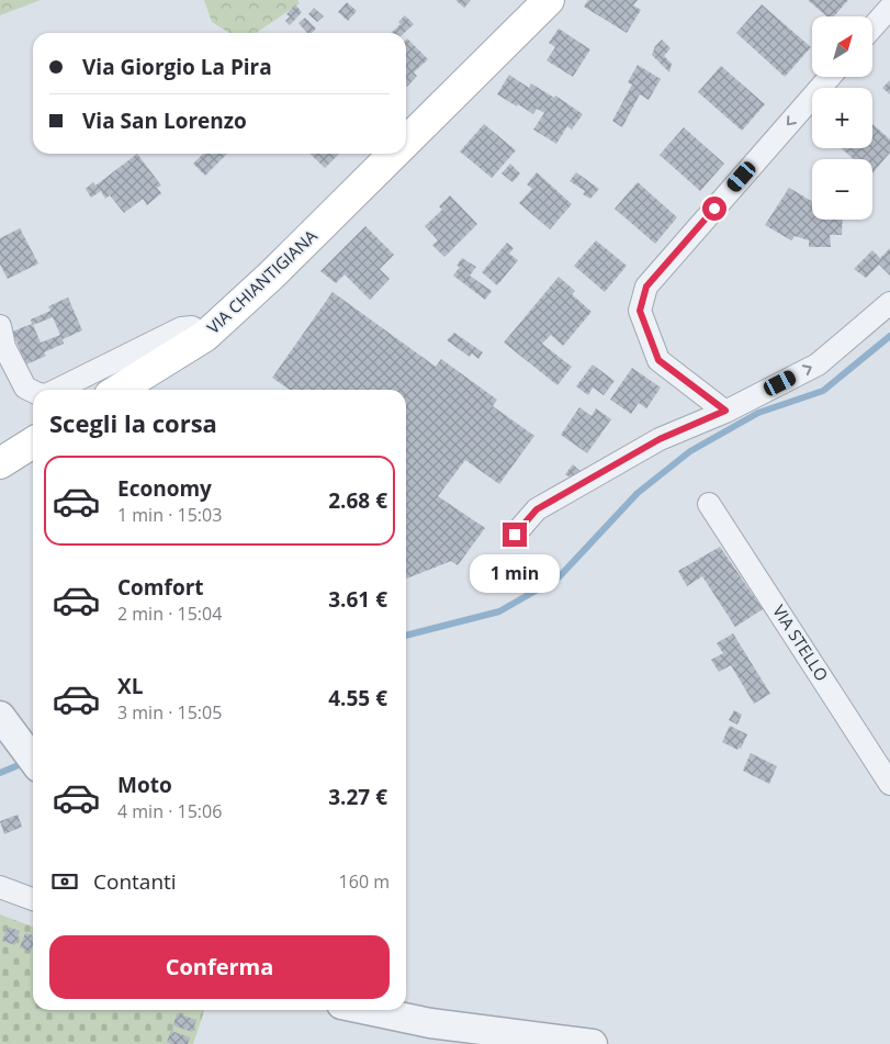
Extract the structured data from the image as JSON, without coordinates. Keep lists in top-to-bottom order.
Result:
{
  "streets": {
    "main road": ["VIA CHIANTIGIANA"],
    "street": ["VIA STELLO"]
  },
  "north": "top right",
  "page": {
    "map_buttons": ["+", "−"],
    "banner": ["Via Giorgio La Pira", "Via San Lorenzo"],
    "heading": "Scegli la corsa",
    "list": [
      {
        "name": "Economy",
        "note": "1 min · 15:03",
        "value": "2.68 €"
      },
      {
        "name": "Comfort",
        "note": "2 min · 15:04",
        "value": "3.61 €"
      },
      {
        "name": "XL",
        "note": "3 min · 15:05",
        "value": "4.55 €"
      },
      {
        "name": "Moto",
        "note": "4 min · 15:06",
        "value": "3.27 €"
      }
    ],
    "bubble": "1 min",
    "pay": ["Contanti", "160 m"],
    "buttons": "Conferma"
  }
}
